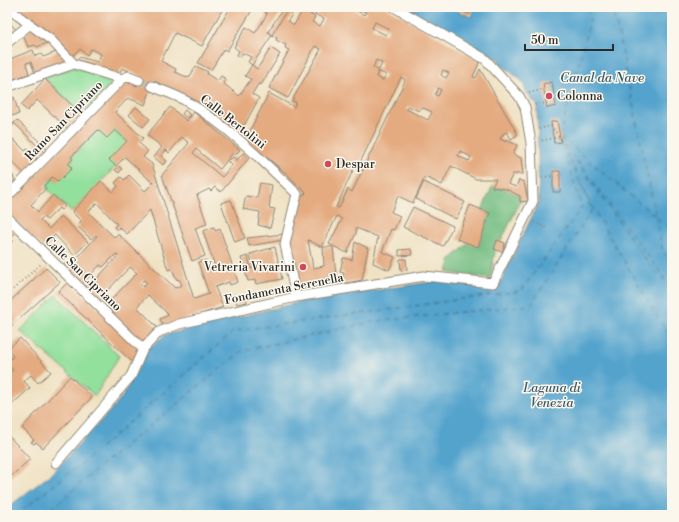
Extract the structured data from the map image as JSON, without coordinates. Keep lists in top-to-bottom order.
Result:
{
  "streets": {
    "street": [
      "Ramo San Cipriano",
      "Calle Bertolini",
      "Calle San Cipriano",
      "Fondamenta Serenella"
    ]
  },
  "crossings": [
    ["Calle Bertolini", "Fondamenta Serenella"],
    ["Calle San Cipriano", "Fondamenta Serenella"]
  ],
  "water": ["Canal da Nave", "Laguna di Venezia"],
  "places": ["Colonna", "Despar", "Vetreria Vivarini"],
  "scale_bar": "50 m"
}
